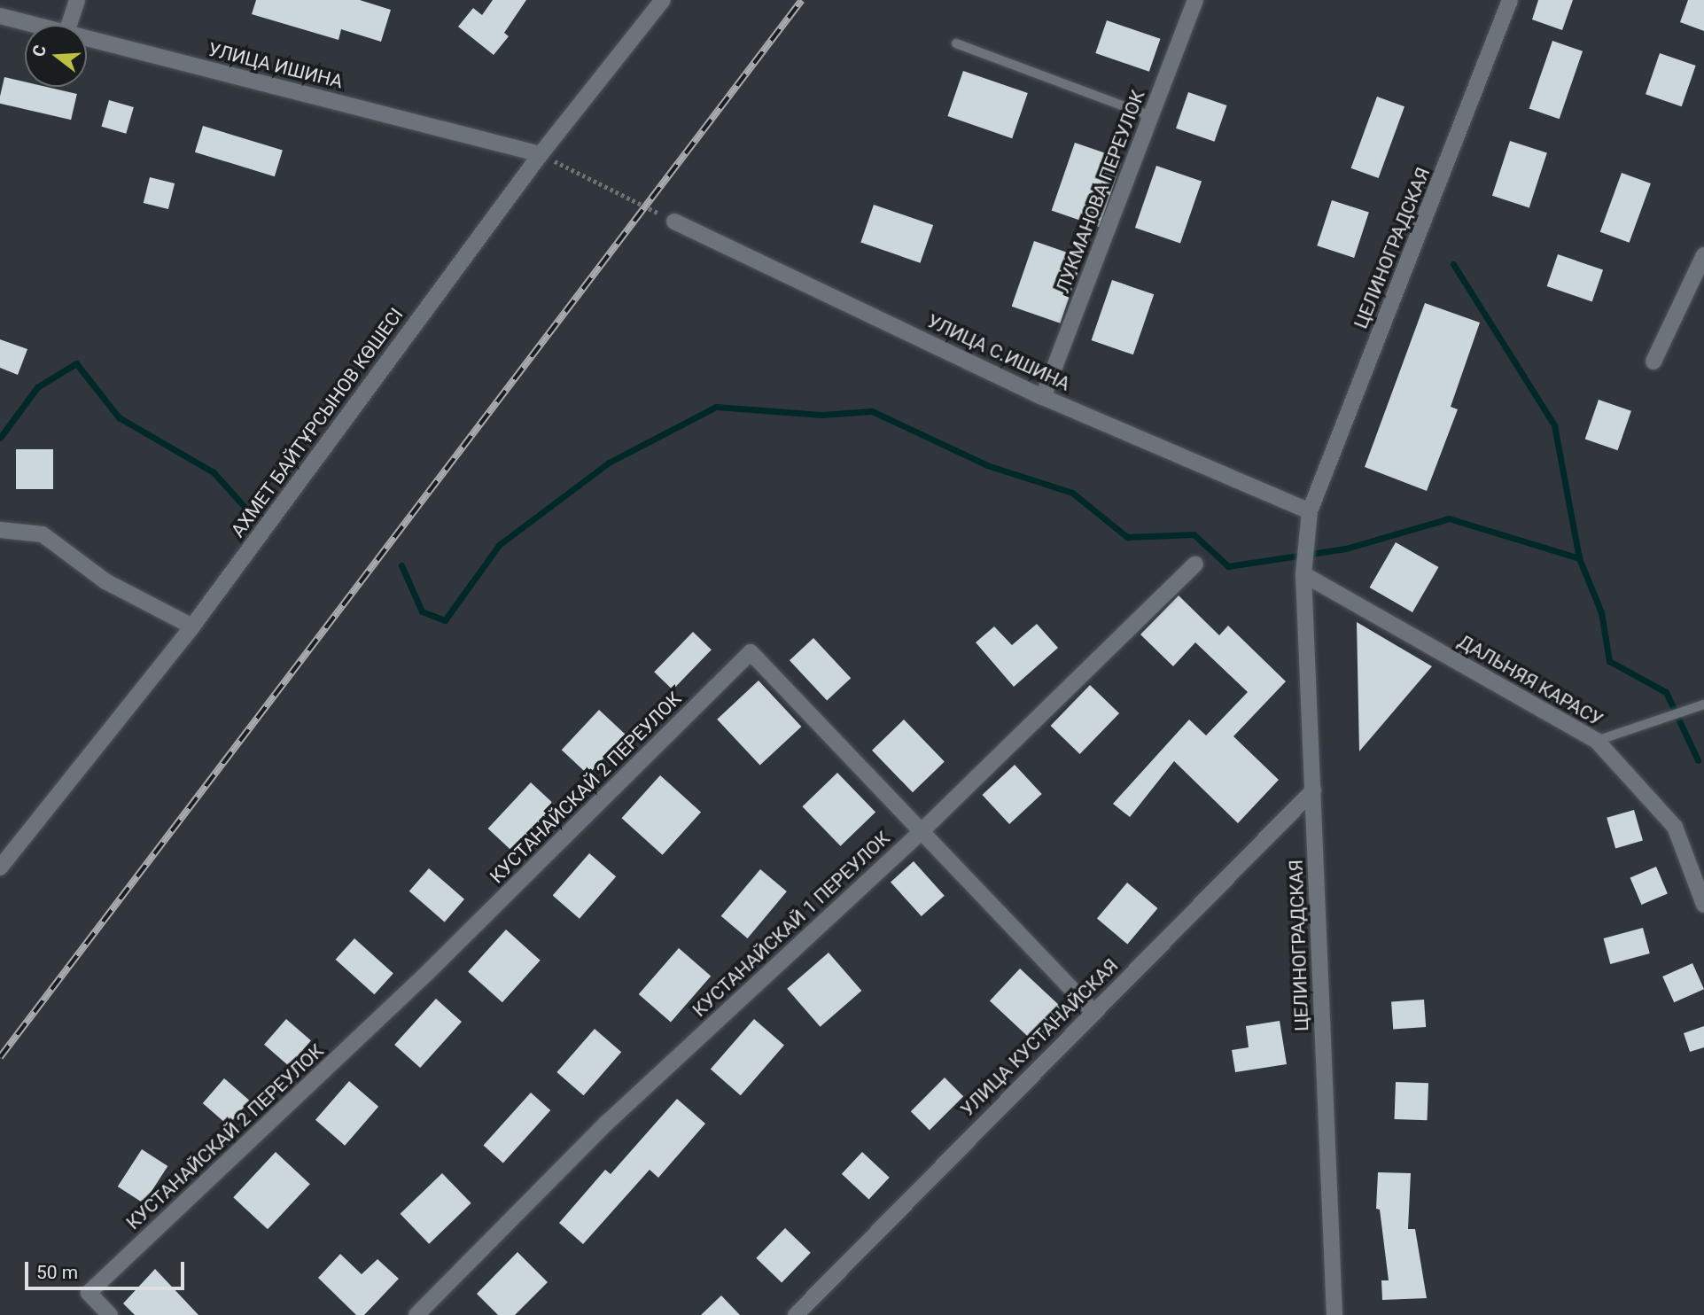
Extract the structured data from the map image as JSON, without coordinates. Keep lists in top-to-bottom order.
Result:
{
  "streets": {
    "street": [
      "УЛИЦА ИШИНА",
      "ЛУКМАНОВА ПЕРЕУЛОК",
      "ЦЕЛИНОГРАДСКАЯ",
      "УЛИЦА С.ИШИНА",
      "АХМЕТ БАЙТҰРСЫНОВ КӨШЕСІ",
      "ДАЛЬНЯЯ КАРАСУ",
      "КУСТАНАЙСКАЙ 2 ПЕРЕУЛОК",
      "КУСТАНАЙСКАЙ 1 ПЕРЕУЛОК",
      "УЛИЦА КУСТАНАЙСКАЯ"
    ]
  },
  "crossings": [
    ["УЛИЦА ИШИНА", "АХМЕТ БАЙТҰРСЫНОВ КӨШЕСІ"],
    ["ЛУКМАНОВА ПЕРЕУЛОК", "УЛИЦА С.ИШИНА"],
    ["ЦЕЛИНОГРАДСКАЯ", "УЛИЦА С.ИШИНА"],
    ["ЦЕЛИНОГРАДСКАЯ", "ДАЛЬНЯЯ КАРАСУ"],
    ["ЦЕЛИНОГРАДСКАЯ", "УЛИЦА КУСТАНАЙСКАЯ"],
    ["КУСТАНАЙСКАЙ 2 ПЕРЕУЛОК", "КУСТАНАЙСКАЙ 1 ПЕРЕУЛОК"],
    ["КУСТАНАЙСКАЙ 2 ПЕРЕУЛОК", "УЛИЦА КУСТАНАЙСКАЯ"]
  ],
  "scale_bar": "50 m",
  "north": "left"
}
